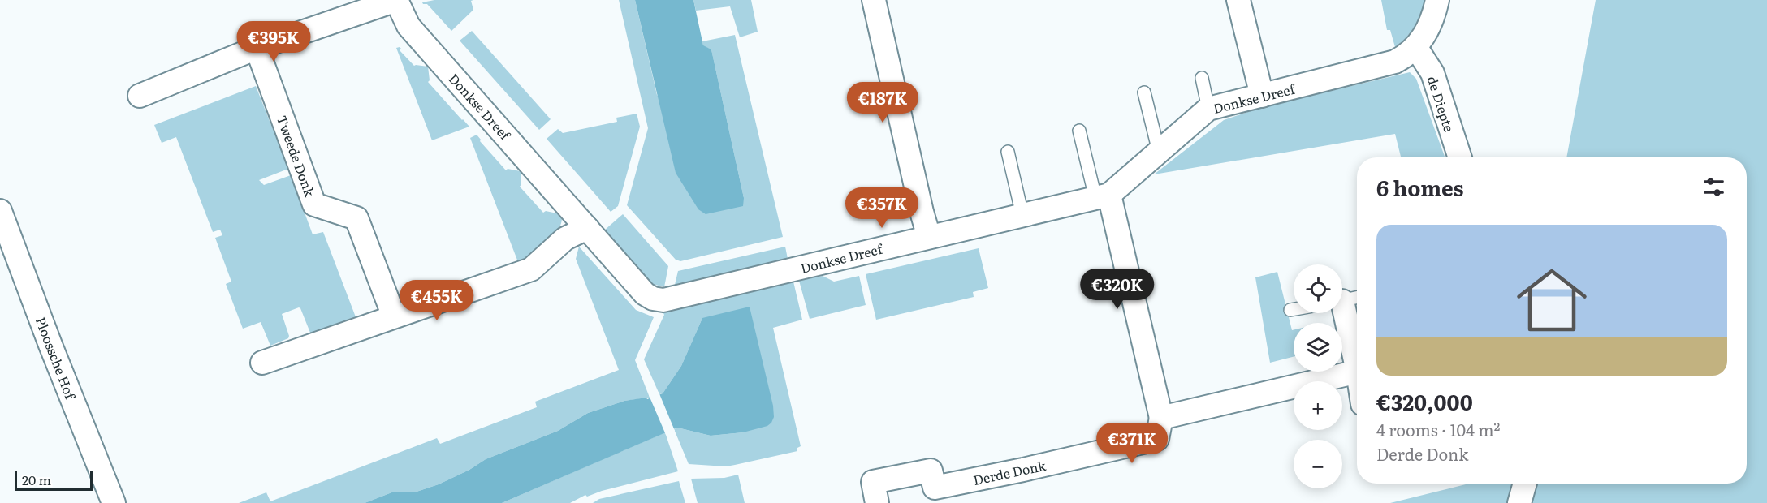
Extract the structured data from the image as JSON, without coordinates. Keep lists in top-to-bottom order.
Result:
{
  "streets": {
    "street": [
      "Donkse Dreef",
      "de Diepte",
      "Tweede Donk",
      "Ploossche Hof",
      "Derde Donk"
    ]
  },
  "crossings": [
    ["Donkse Dreef", "de Diepte"],
    ["Donkse Dreef", "Tweede Donk"]
  ],
  "scale_bar": "20 m",
  "page": {
    "price": [
      "€395K",
      "€187K",
      "€357K",
      "€320K",
      "€455K",
      "€371K"
    ],
    "heading": "6 homes",
    "list": [
      {
        "name": "€320,000",
        "note": "4 rooms · 104 m² · Derde Donk"
      }
    ],
    "map_buttons": ["+", "−"],
    "scale": "20 m"
  }
}
